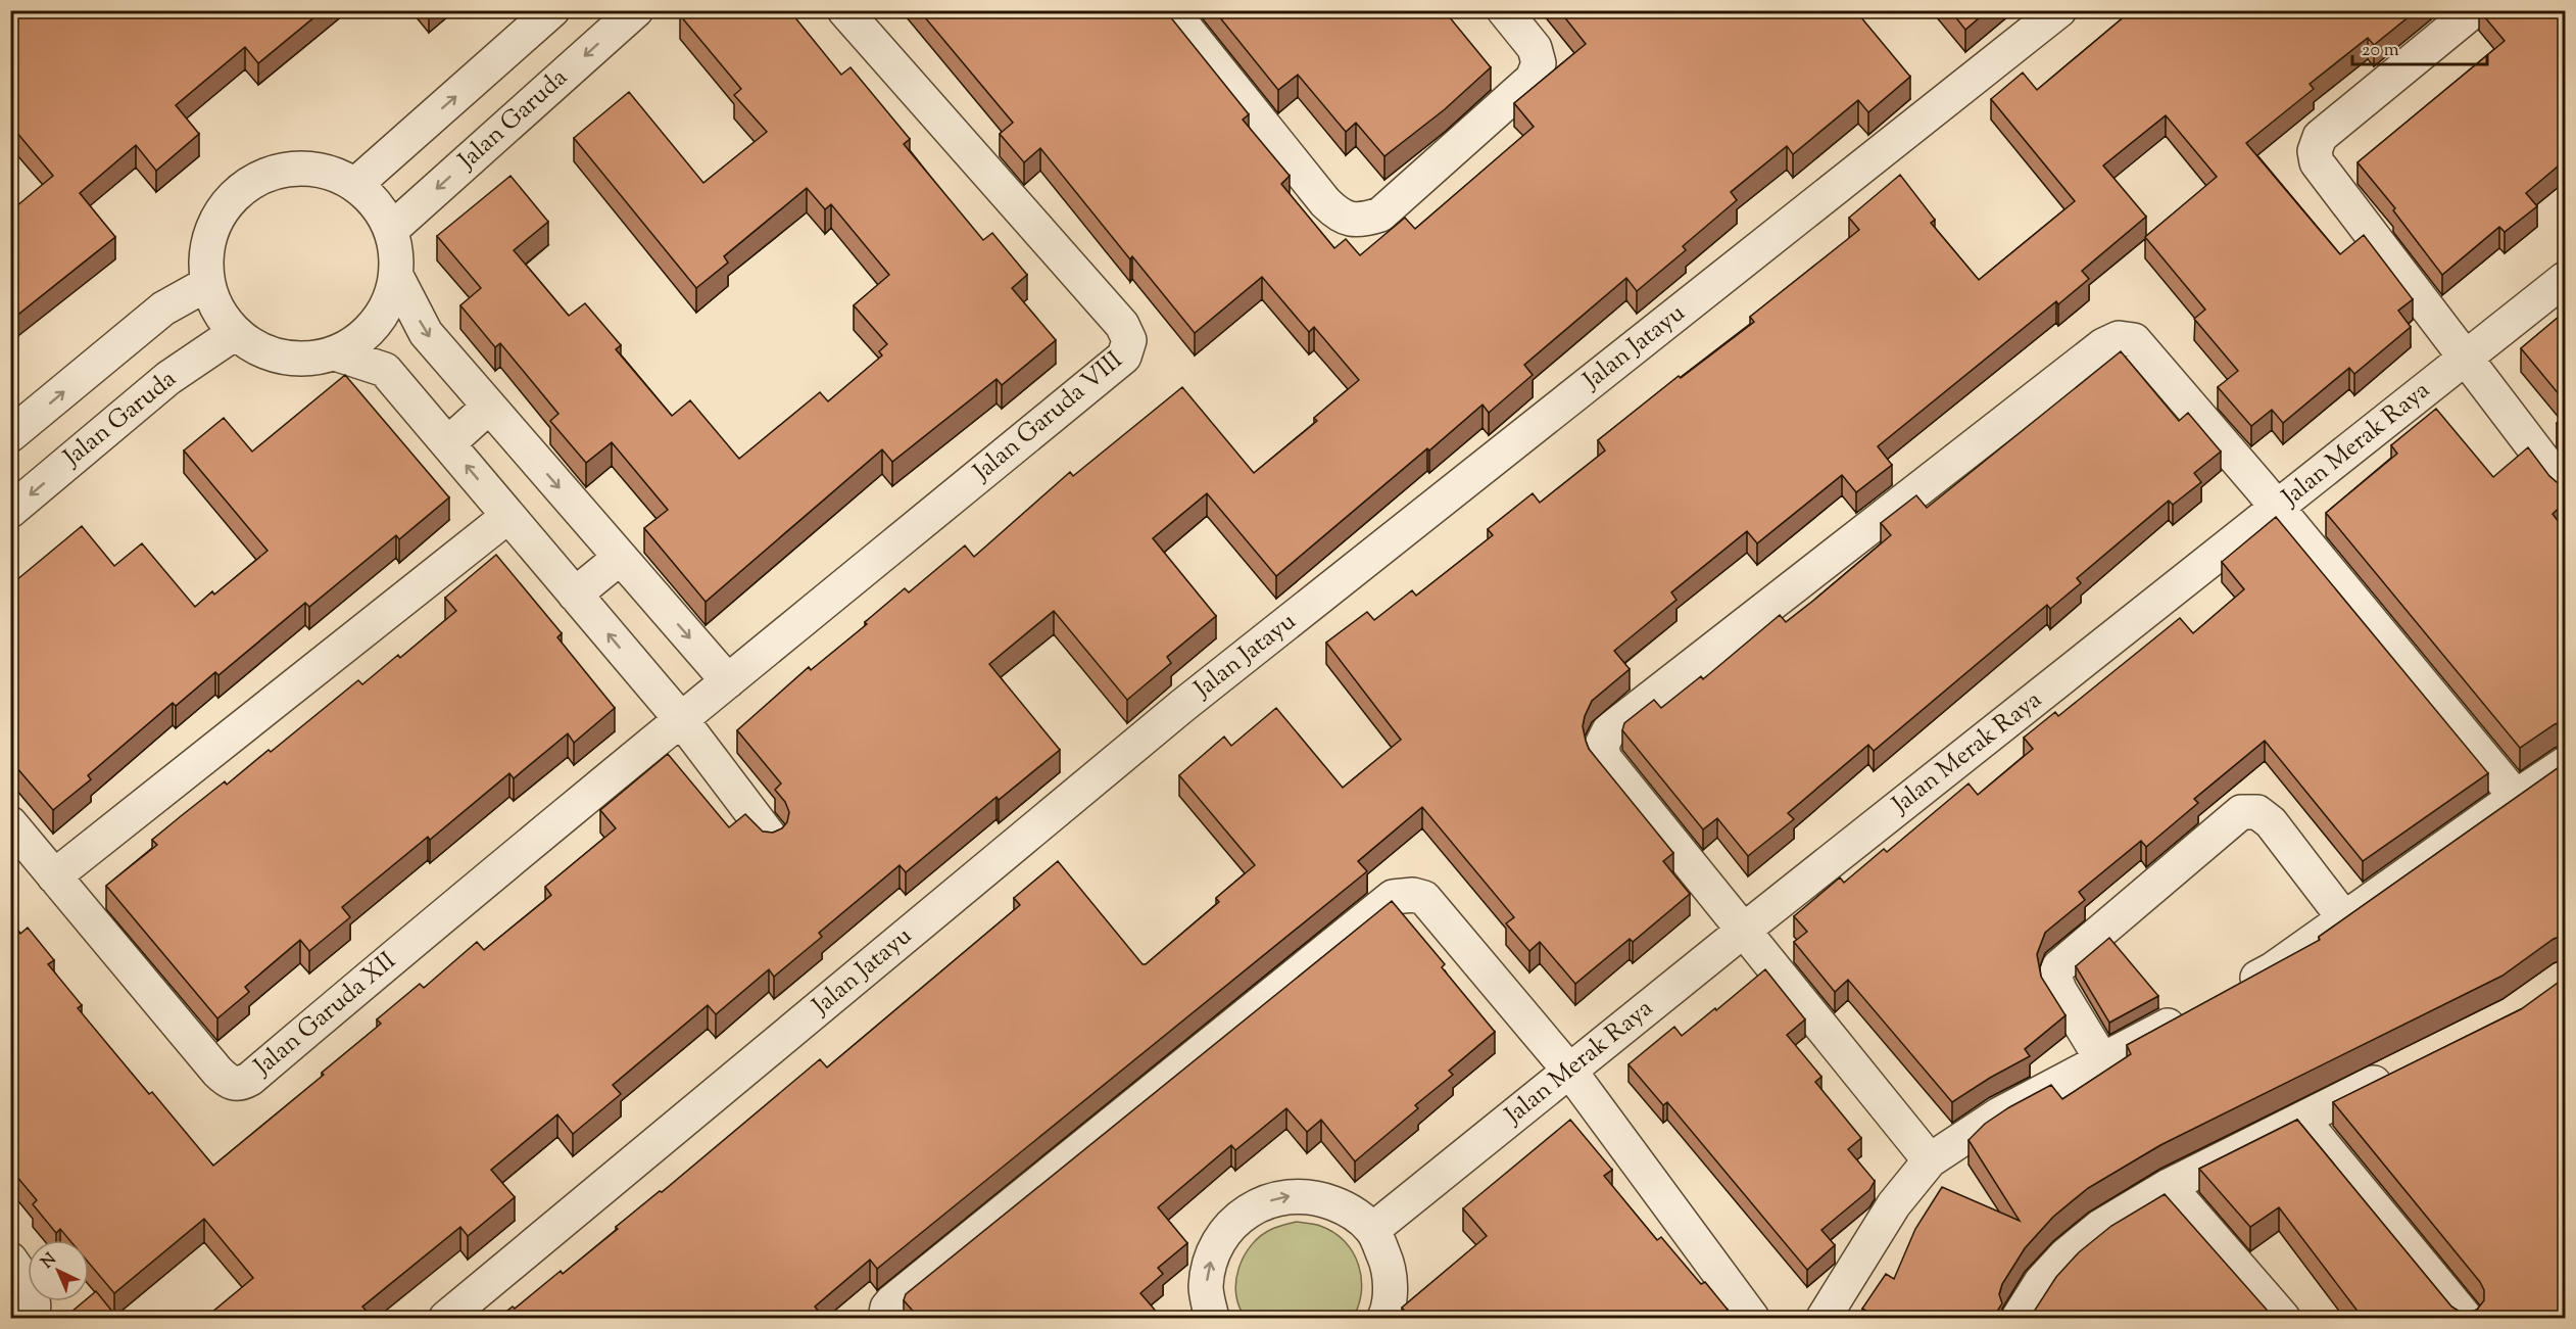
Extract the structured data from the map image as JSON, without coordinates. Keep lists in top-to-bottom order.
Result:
{
  "streets": {
    "street": [
      "Jalan Garuda",
      "Jalan Jatayu",
      "Jalan Garuda VIII",
      "Jalan Merak Raya",
      "Jalan Garuda XII"
    ]
  },
  "crossings": [
    ["Jalan Garuda VIII", "Jalan Garuda XII"]
  ],
  "scale_bar": "20 m",
  "north": "top left"
}
